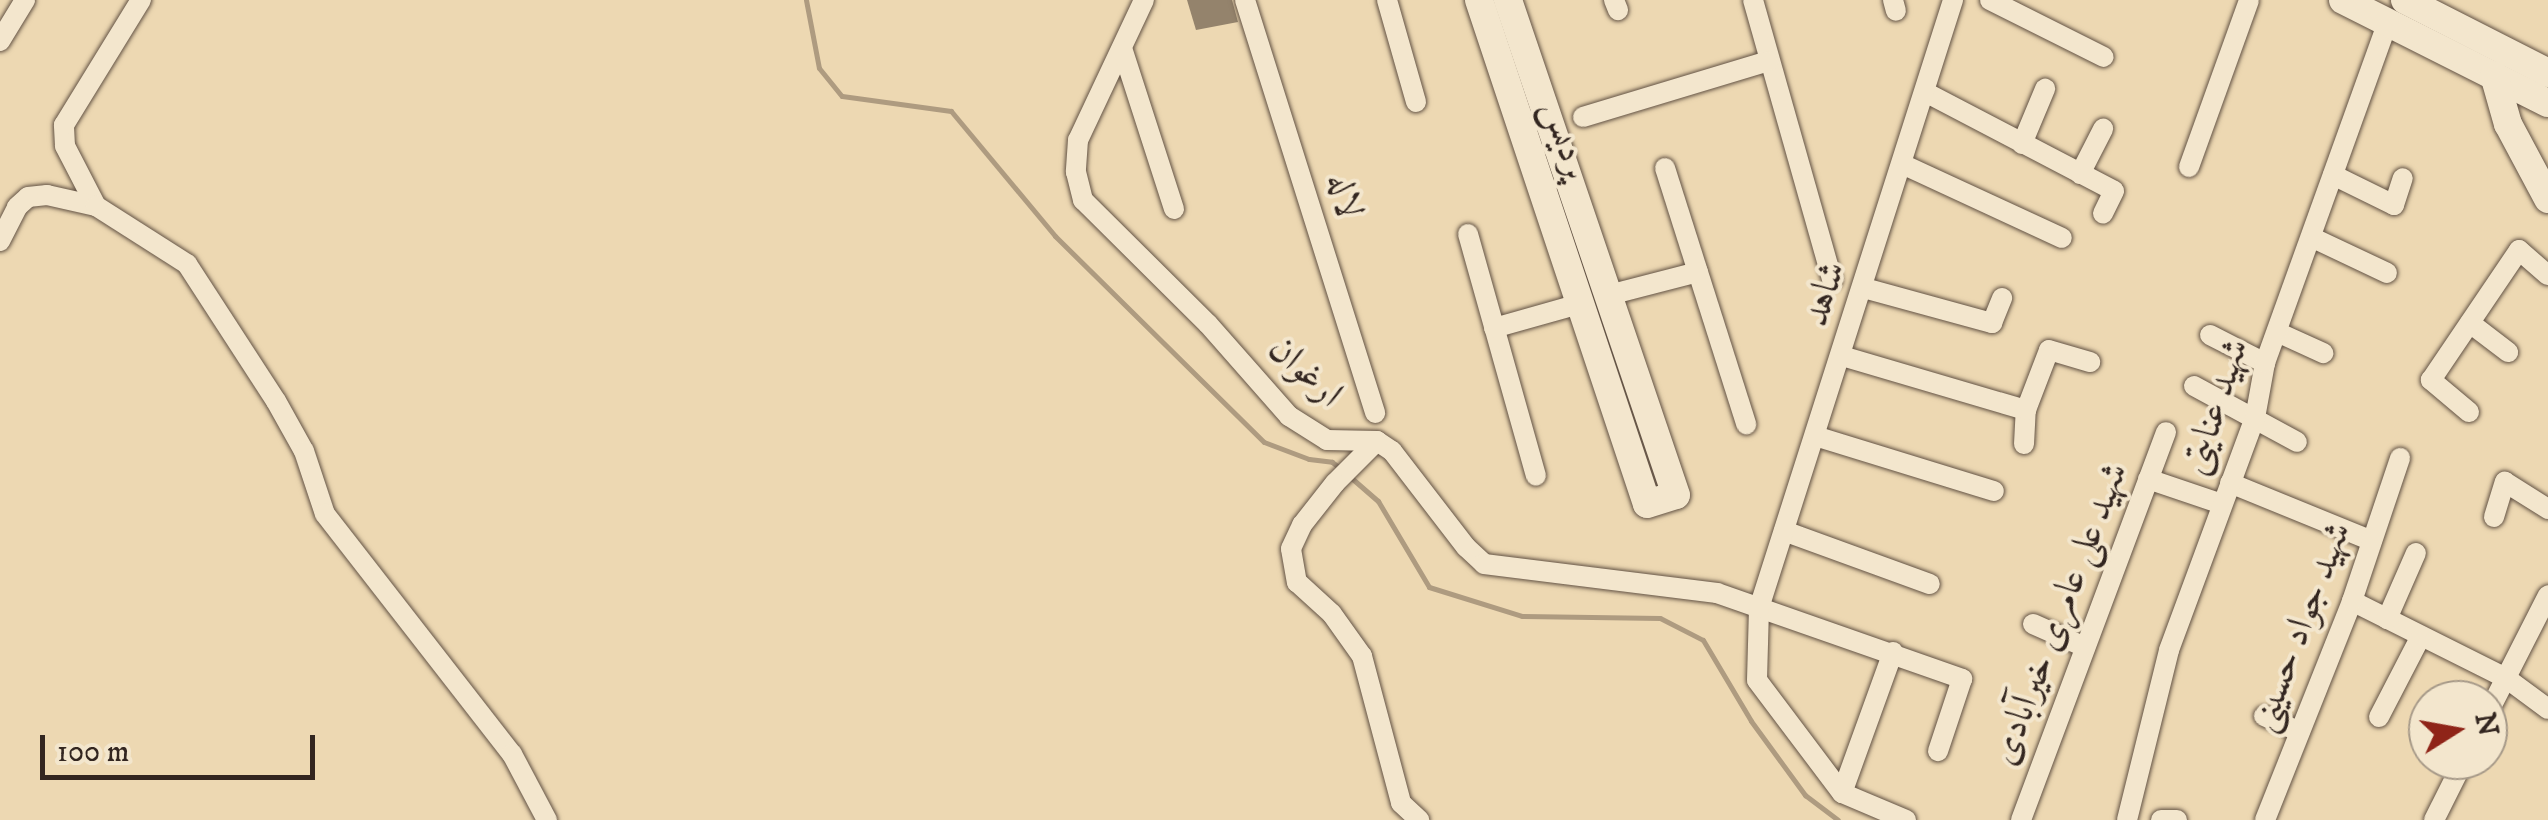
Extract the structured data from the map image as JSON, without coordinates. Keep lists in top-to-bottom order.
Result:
{
  "streets": {
    "street": [
      "پردیس",
      "لاله",
      "شاهد",
      "ارغوان",
      "شهید عنایتی",
      "شهید علی عامری خیرآبادی",
      "شهید جواد حسینی"
    ]
  },
  "scale_bar": "100 m",
  "north": "right"
}
